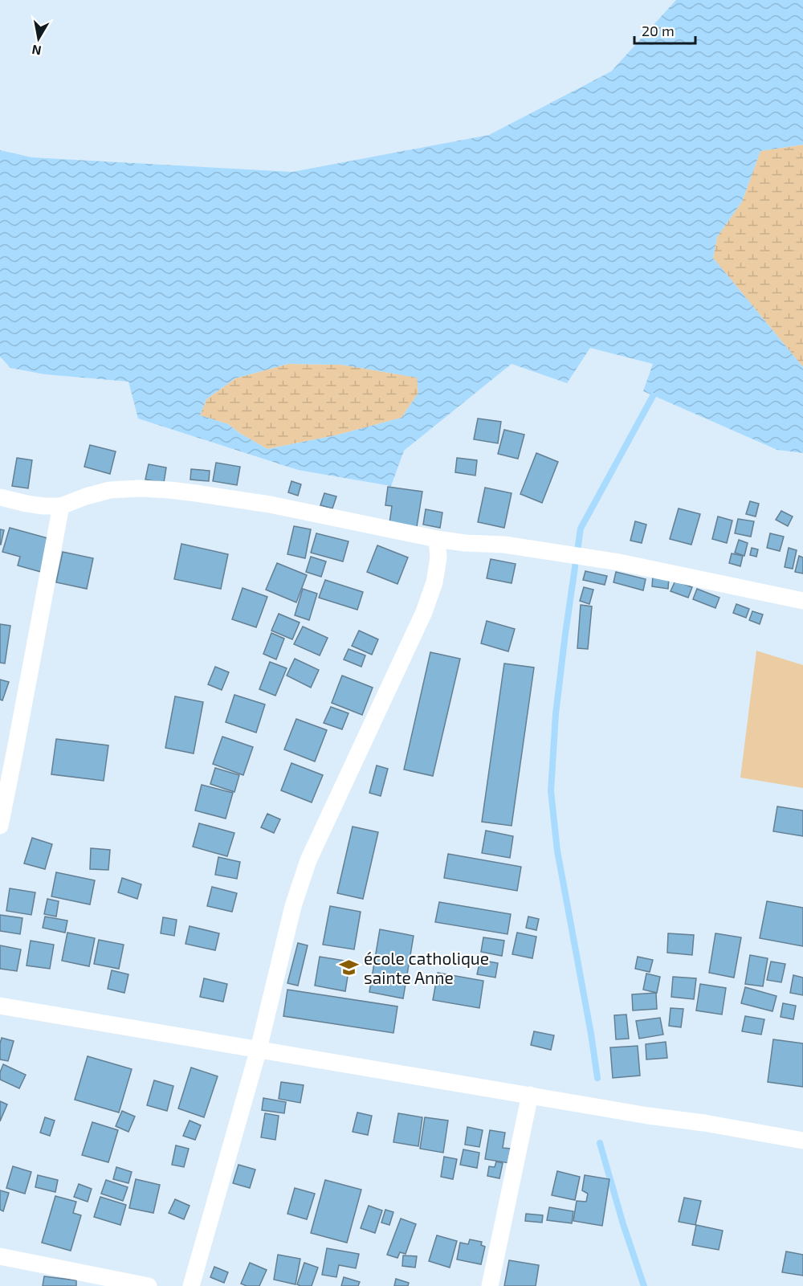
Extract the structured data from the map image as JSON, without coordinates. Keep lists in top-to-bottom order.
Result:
{
  "places": {
    "school or university": ["école catholique sainte Anne"]
  },
  "scale_bar": "20 m",
  "north": "bottom"
}
